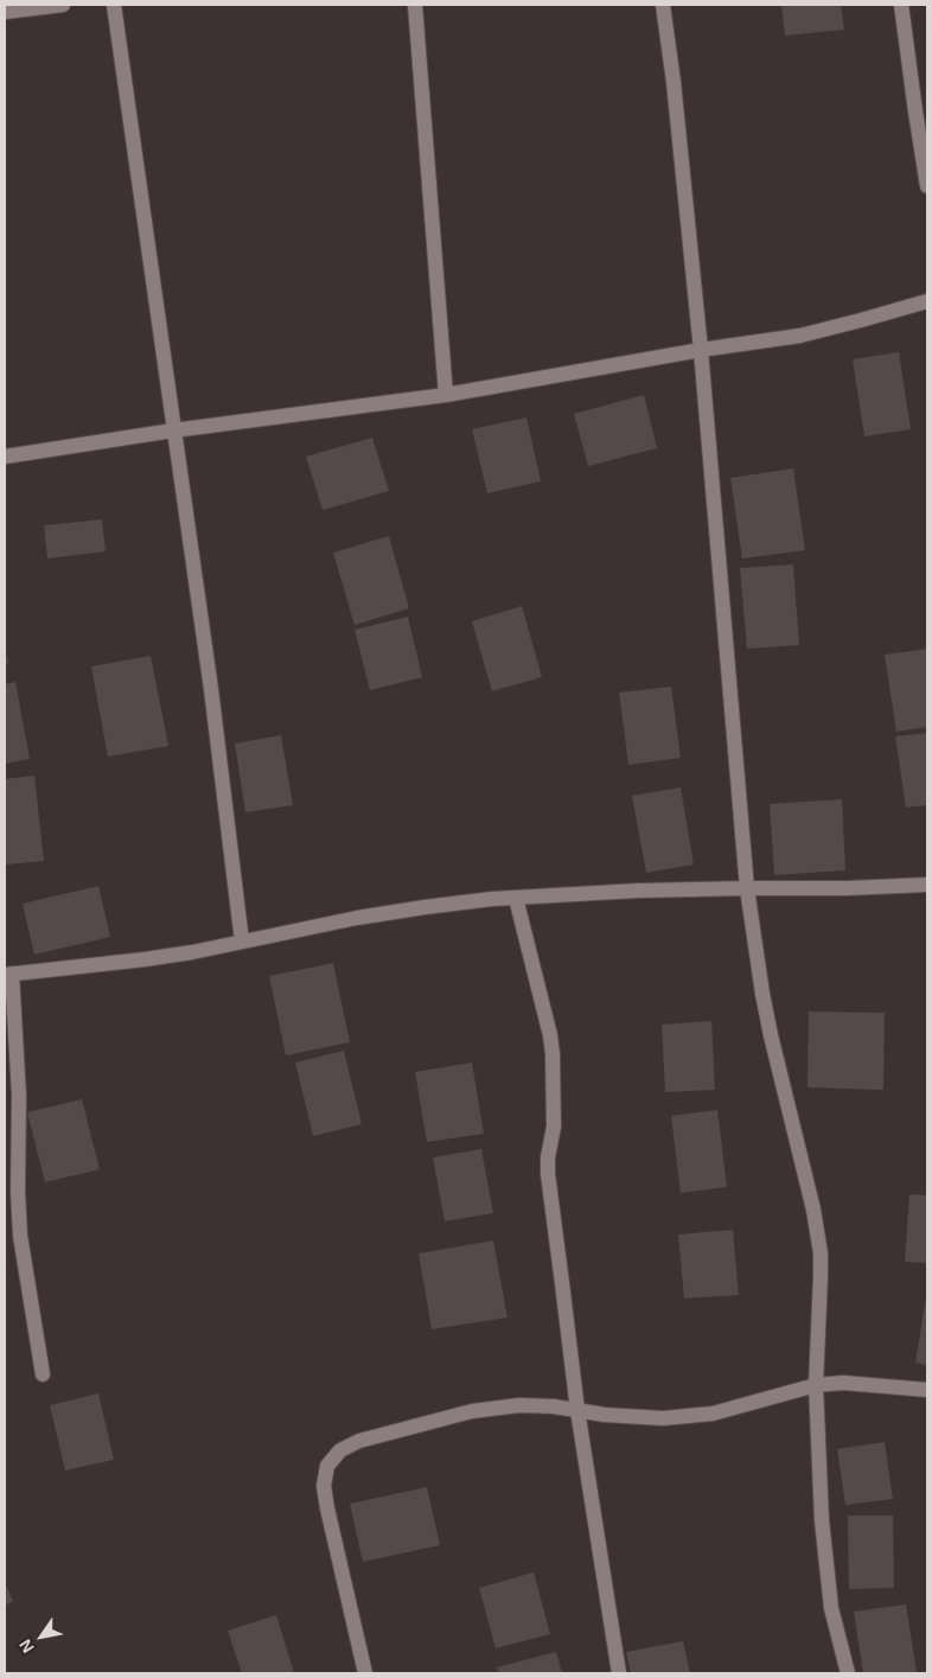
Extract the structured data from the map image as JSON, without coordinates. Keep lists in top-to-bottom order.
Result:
{
  "north": "bottom left"
}
